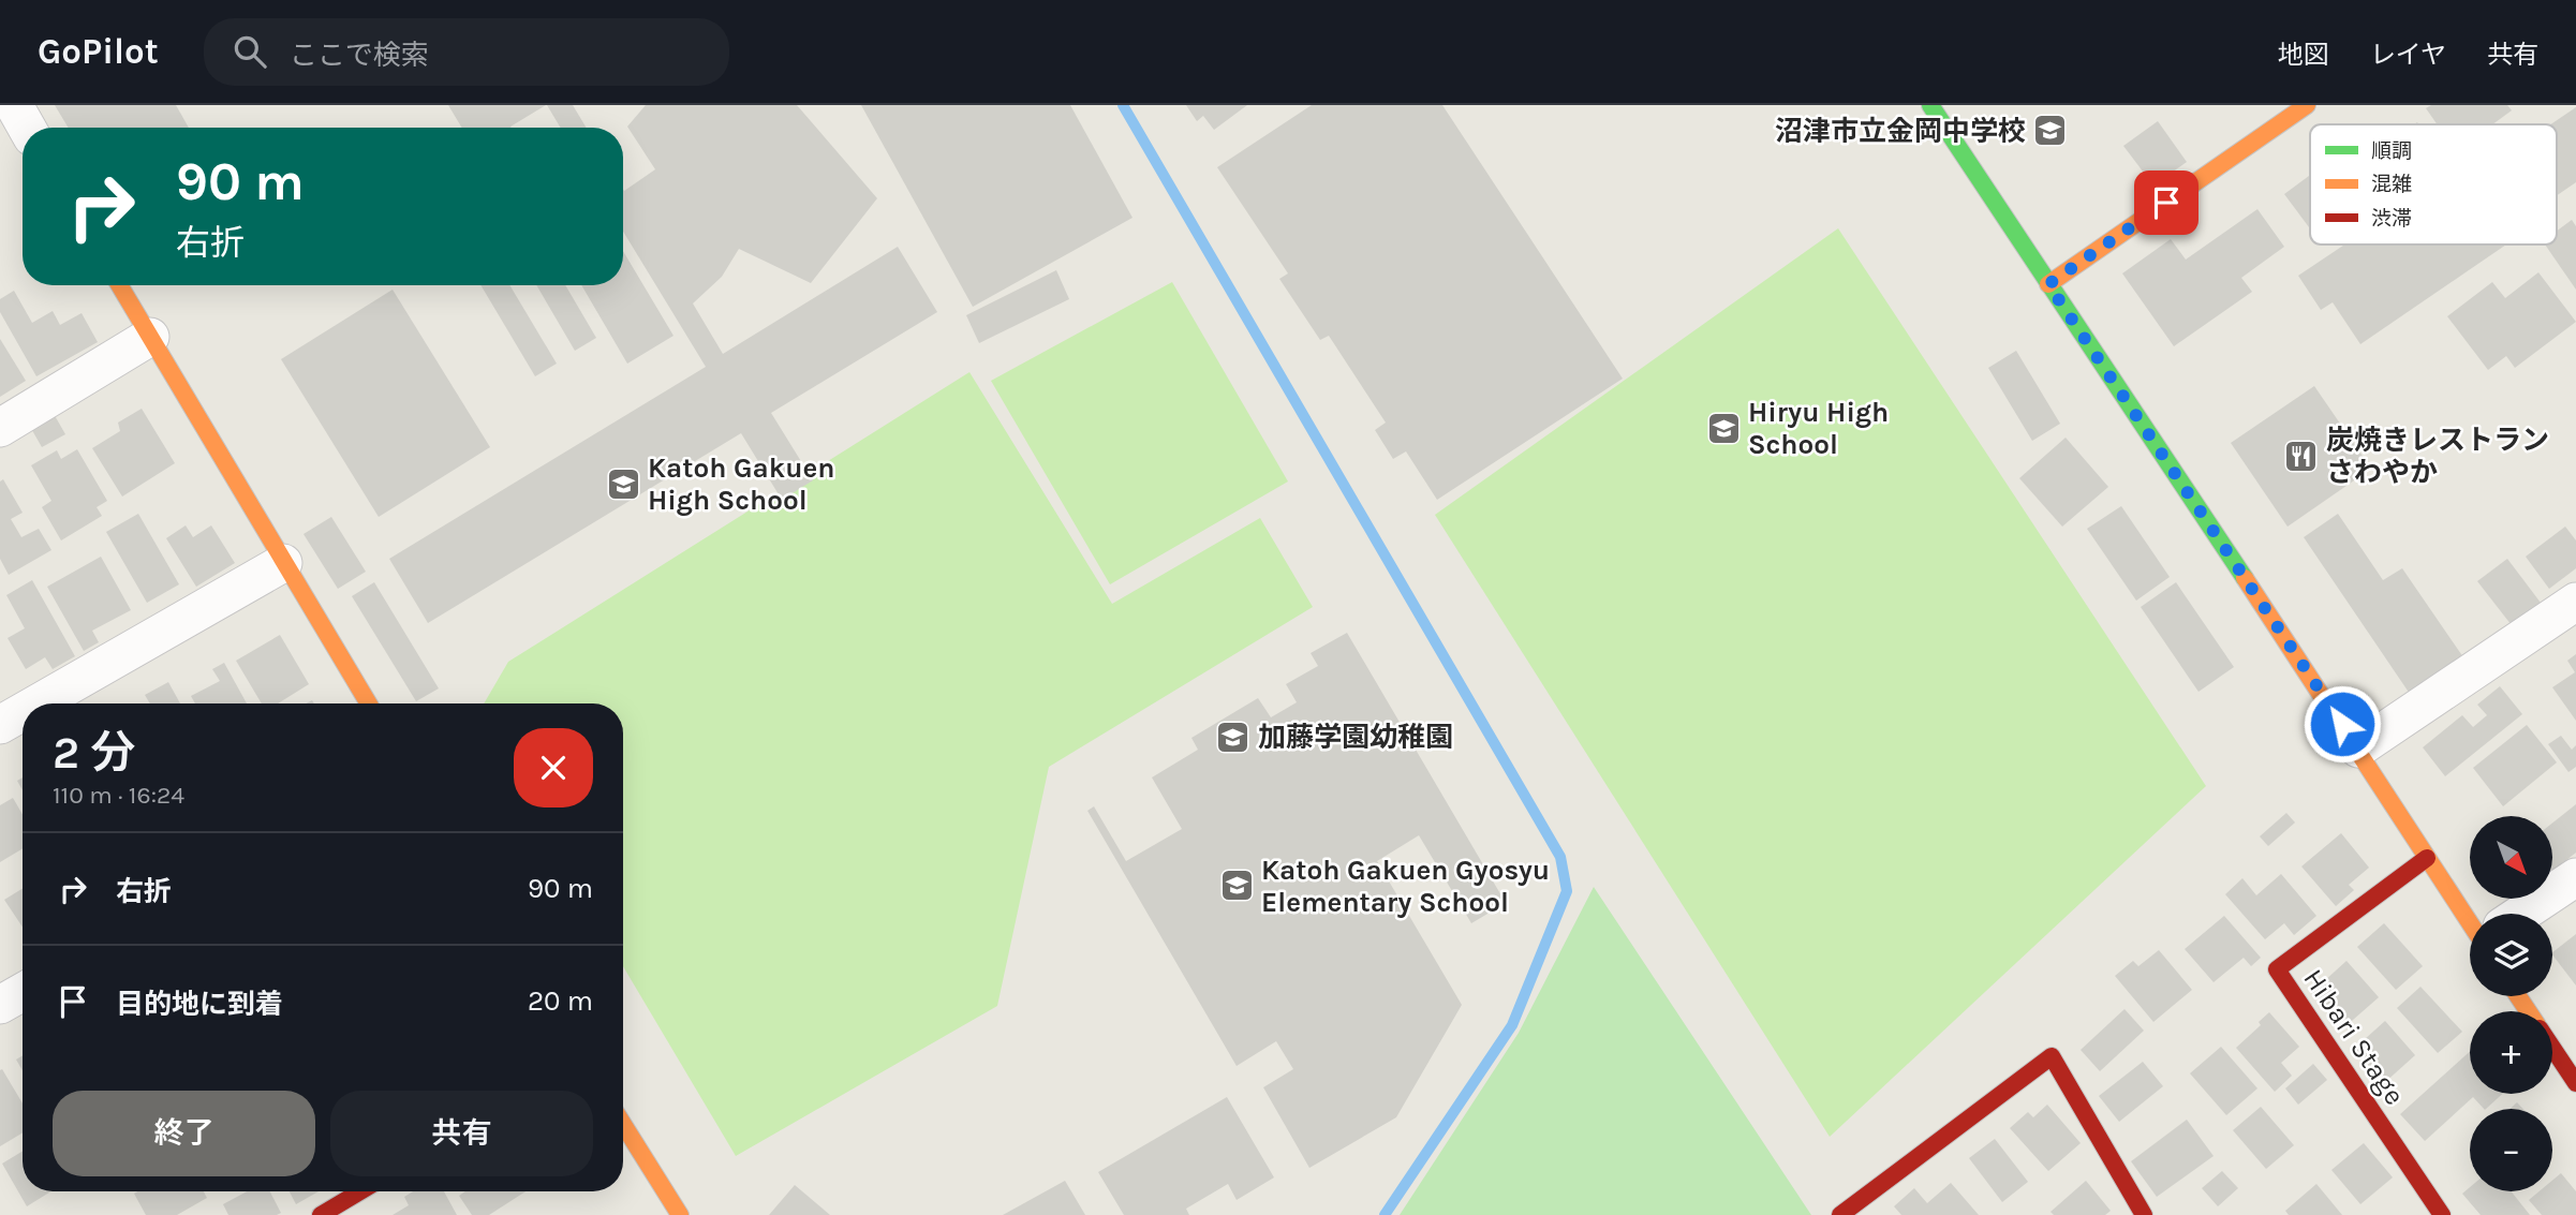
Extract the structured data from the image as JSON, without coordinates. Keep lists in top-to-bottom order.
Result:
{
  "streets": {
    "street": ["Hibari Stage"]
  },
  "places": {
    "school or university": [
      "沼津市立金岡中学校",
      "Hiryu High School",
      "Katoh Gakuen High School",
      "加藤学園幼稚園",
      "Katoh Gakuen Gyosyu Elementary School"
    ],
    "restaurant": ["炭焼きレストラン さわやか"]
  },
  "legend": ["順調", "混雑", "渋滞"],
  "north": "bottom right",
  "page": {
    "header": "GoPilot",
    "search": "ここで検索",
    "nav": ["地図", "レイヤ", "共有"],
    "turn": ["90 m", "右折"],
    "heading": ["2 分", "110 m · 16:24"],
    "map_buttons": ["+", "−"],
    "list": [
      {
        "name": "右折",
        "value": "90 m"
      },
      {
        "name": "目的地に到着",
        "value": "20 m"
      }
    ],
    "buttons": ["終了", "共有"]
  }
}
